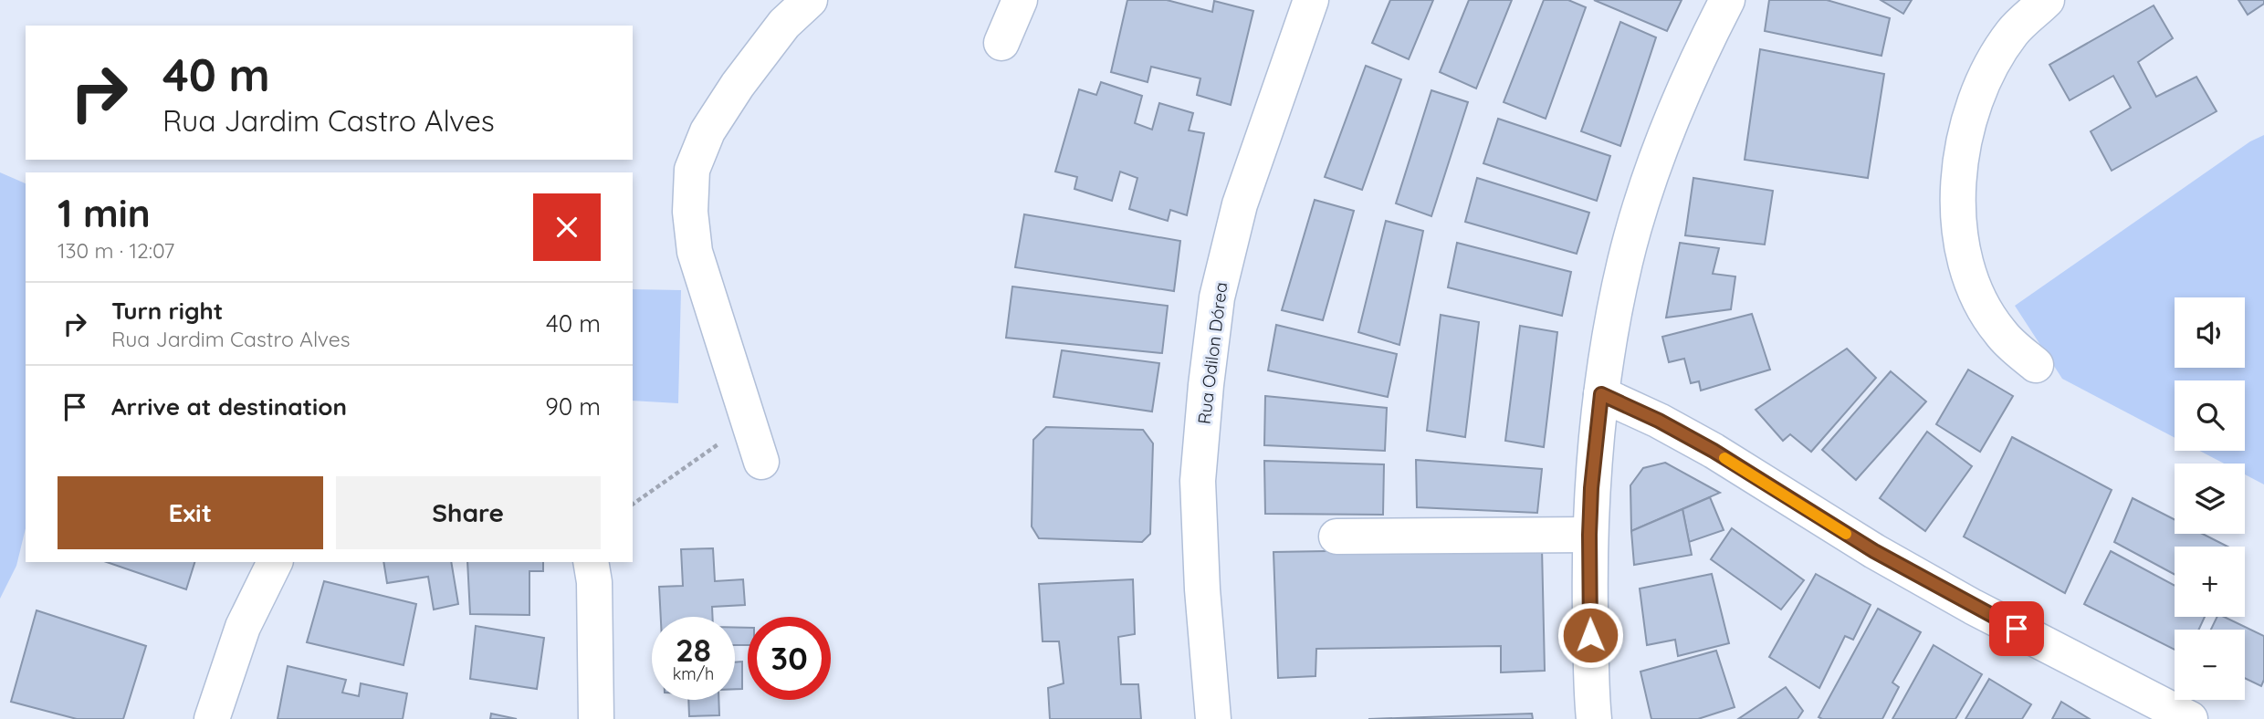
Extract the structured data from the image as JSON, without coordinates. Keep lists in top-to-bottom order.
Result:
{
  "streets": {
    "street": ["Rua Odilon Dórea"]
  },
  "page": {
    "turn": ["40 m", "Rua Jardim Castro Alves"],
    "heading": ["1 min", "130 m · 12:07"],
    "list": [
      {
        "name": "Turn right",
        "note": "Rua Jardim Castro Alves",
        "value": "40 m"
      },
      {
        "name": "Arrive at destination",
        "value": "90 m"
      }
    ],
    "map_buttons": ["+", "−"],
    "buttons": ["Exit", "Share"],
    "speed": "28 km/h",
    "limit": "30"
  }
}
